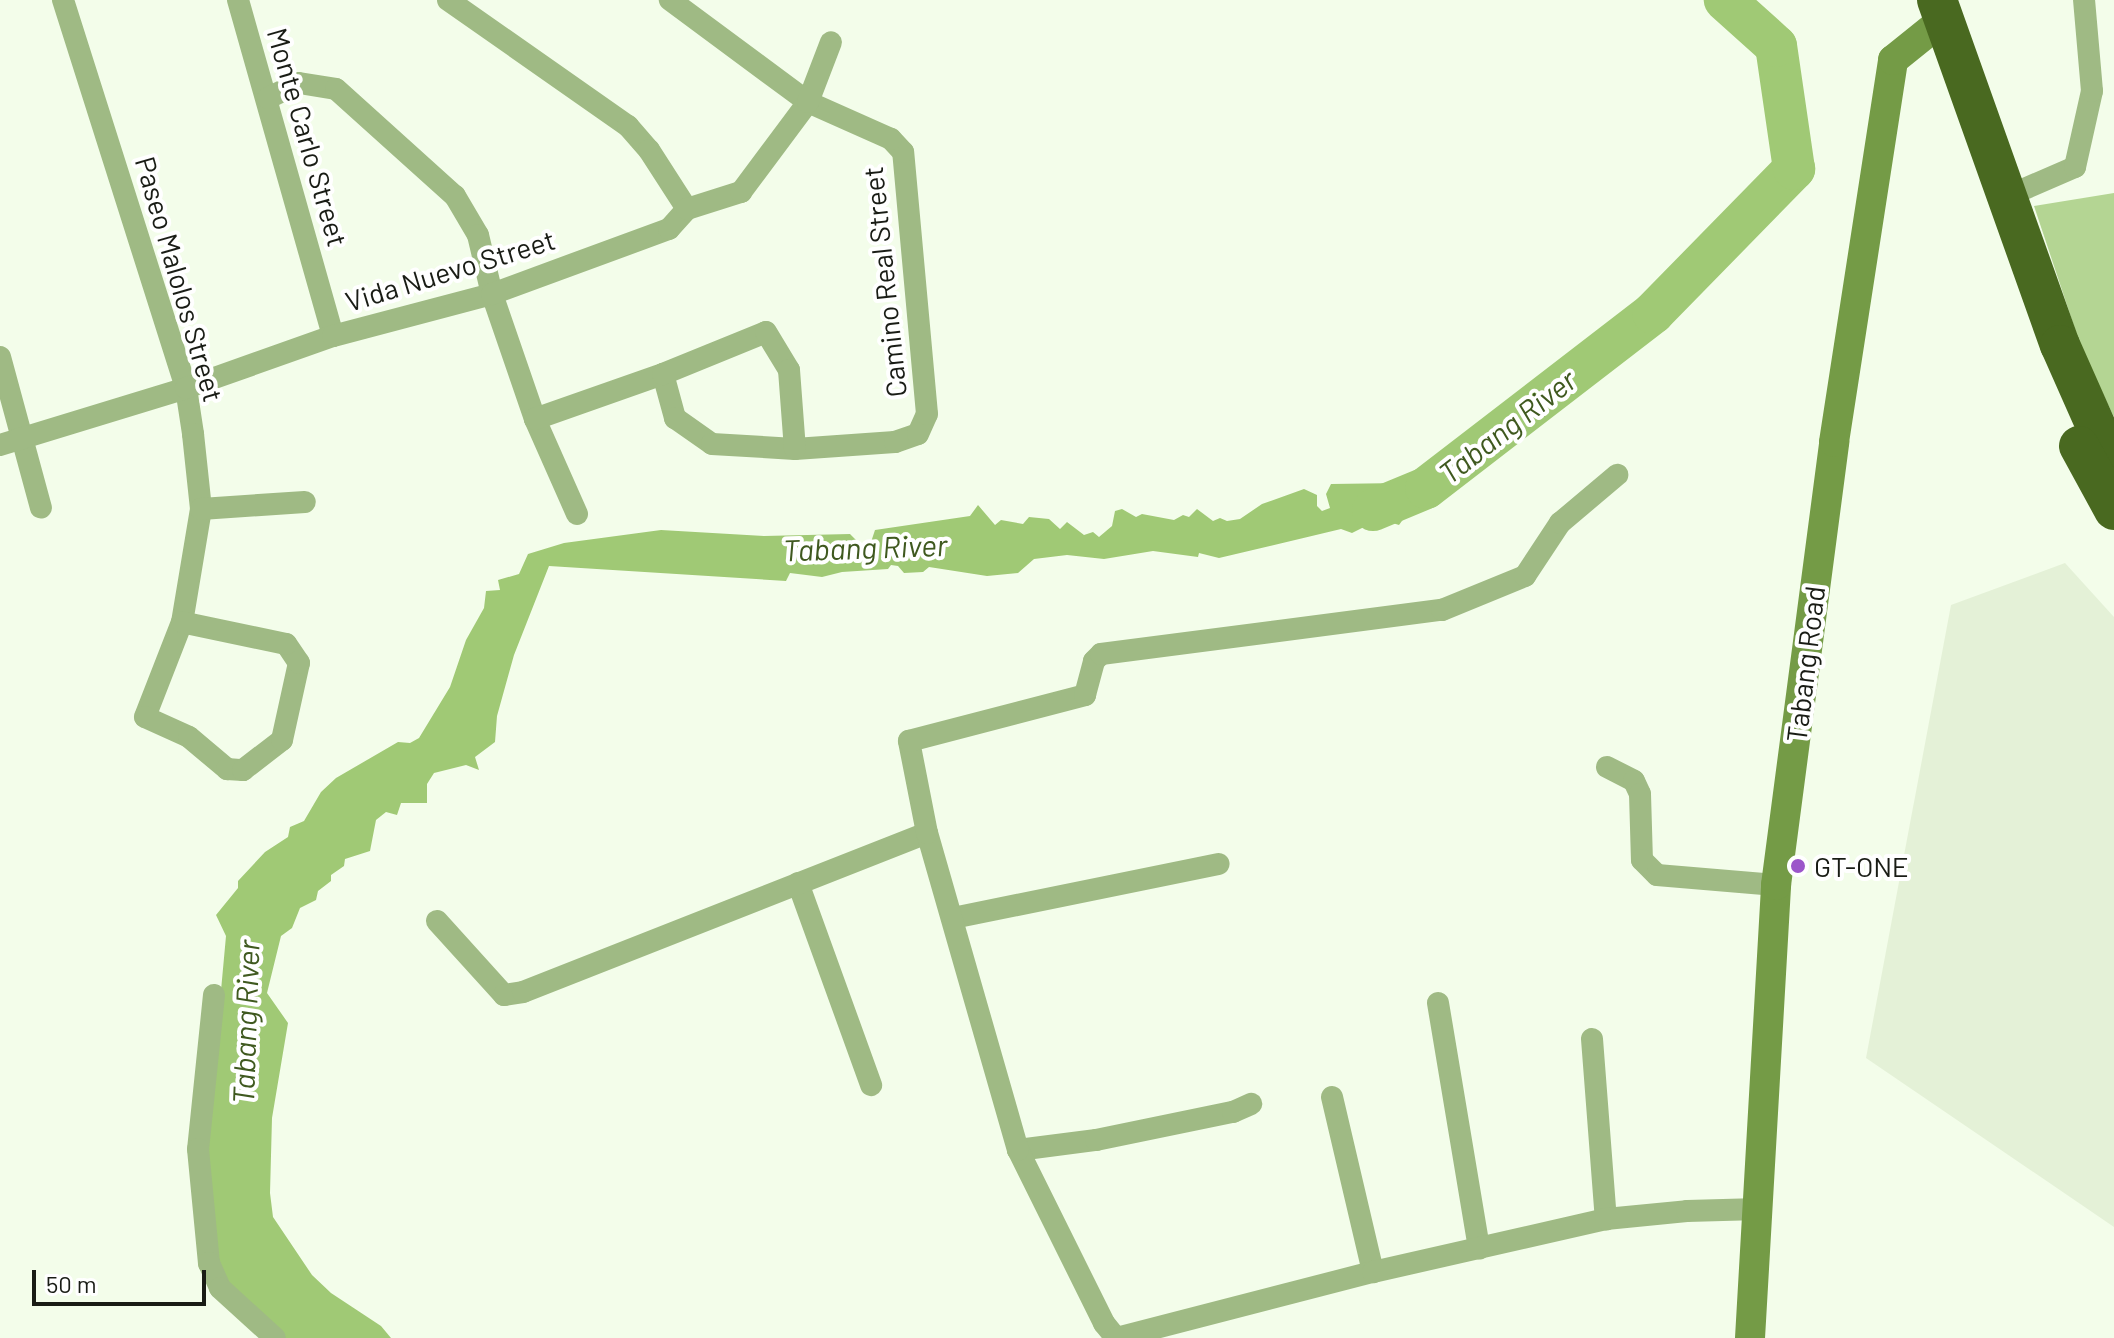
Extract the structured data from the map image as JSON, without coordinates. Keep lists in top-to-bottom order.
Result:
{
  "streets": {
    "main road": ["Tabang Road"],
    "street": [
      "Monte Carlo Street",
      "Vida Nuevo Street",
      "Paseo Malolos Street",
      "Camino Real Street"
    ]
  },
  "crossings": [
    ["Monte Carlo Street", "Vida Nuevo Street"],
    ["Vida Nuevo Street", "Paseo Malolos Street"],
    ["Vida Nuevo Street", "Camino Real Street"]
  ],
  "water": ["Tabang River"],
  "places": ["GT-ONE"],
  "scale_bar": "50 m"
}
